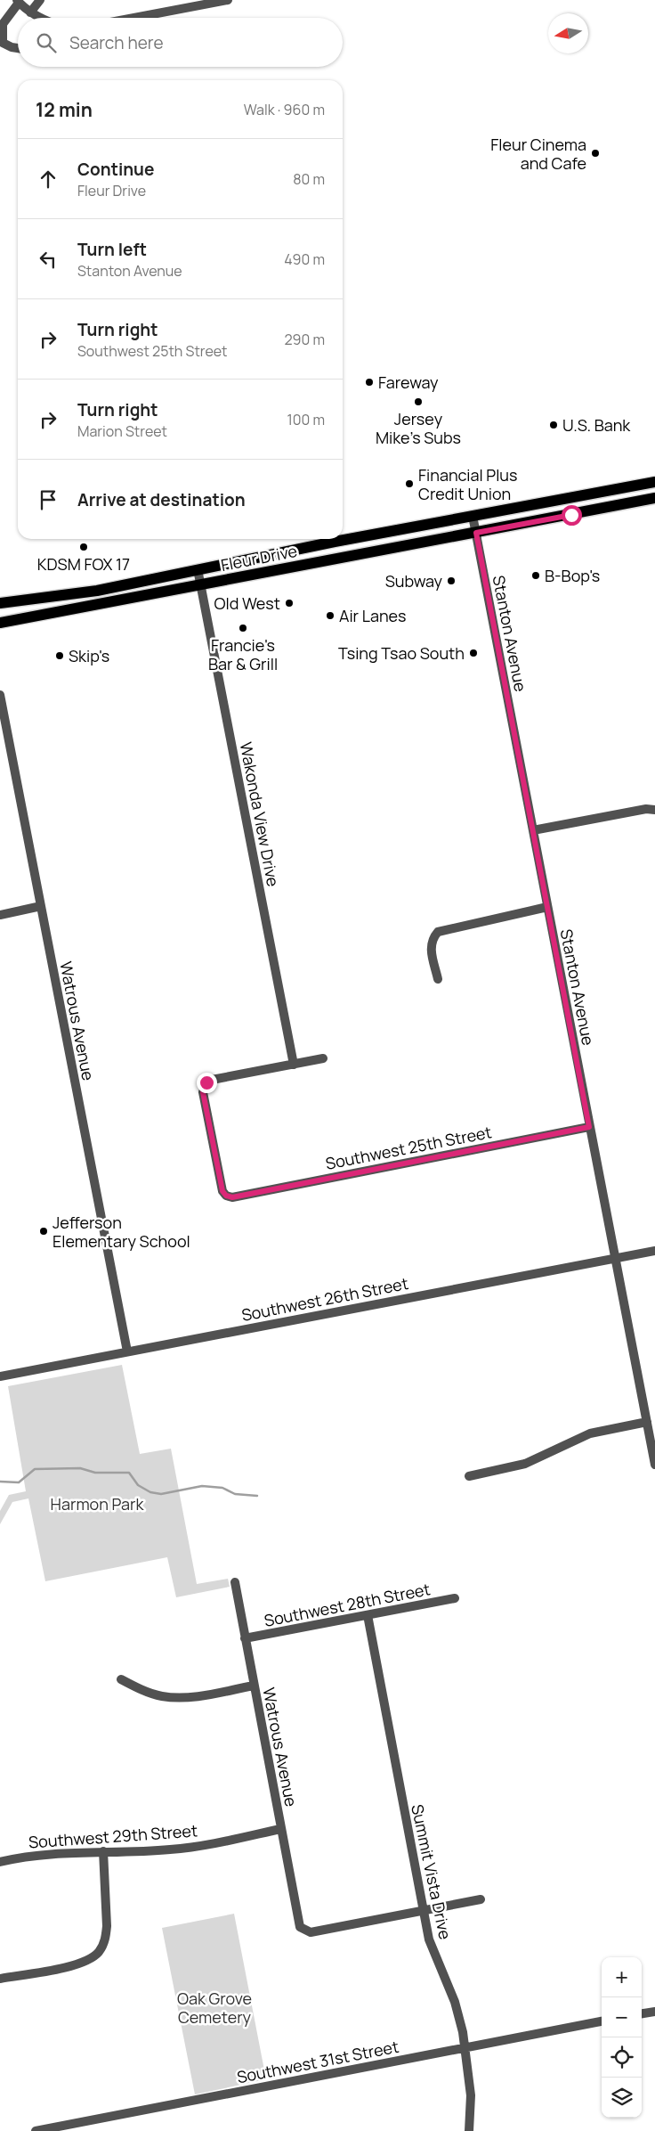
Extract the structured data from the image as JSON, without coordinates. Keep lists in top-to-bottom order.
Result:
{
  "streets": {
    "main road": ["Fleur Drive"],
    "street": [
      "Stanton Avenue",
      "Wakonda View Drive",
      "Watrous Avenue",
      "Southwest 25th Street",
      "Southwest 26th Street",
      "Southwest 28th Street",
      "Southwest 29th Street",
      "Summit Vista Drive",
      "Southwest 31st Street"
    ]
  },
  "crossings": [
    ["Fleur Drive", "Stanton Avenue"],
    ["Fleur Drive", "Wakonda View Drive"],
    ["Stanton Avenue", "Southwest 25th Street"],
    ["Stanton Avenue", "Southwest 26th Street"],
    ["Wakonda View Drive", "Southwest 25th Street"],
    ["Watrous Avenue", "Southwest 26th Street"],
    ["Watrous Avenue", "Southwest 28th Street"],
    ["Watrous Avenue", "Southwest 29th Street"],
    ["Watrous Avenue", "Summit Vista Drive"],
    ["Southwest 28th Street", "Summit Vista Drive"],
    ["Summit Vista Drive", "Southwest 31st Street"]
  ],
  "parks": ["Harmon Park", "Oak Grove Cemetery"],
  "places": [
    "Fleur Cinema and Cafe",
    "Fareway",
    "Jersey Mike's Subs",
    "U.S. Bank",
    "Financial Plus Credit Union",
    "KDSM FOX 17",
    "B-Bop's",
    "Subway",
    "Old West",
    "Air Lanes",
    "Francie's Bar & Grill",
    "Tsing Tsao South",
    "Skip's",
    "Jefferson Elementary School"
  ],
  "north": "left",
  "page": {
    "search": "Search here",
    "heading": ["12 min", "Walk · 960 m"],
    "list": [
      ["Continue", "Fleur Drive", "80 m"],
      ["Turn left", "Stanton Avenue", "490 m"],
      ["Turn right", "Southwest 25th Street", "290 m"],
      ["Turn right", "Marion Street", "100 m"],
      "Arrive at destination"
    ],
    "map_buttons": ["+", "−"]
  }
}
